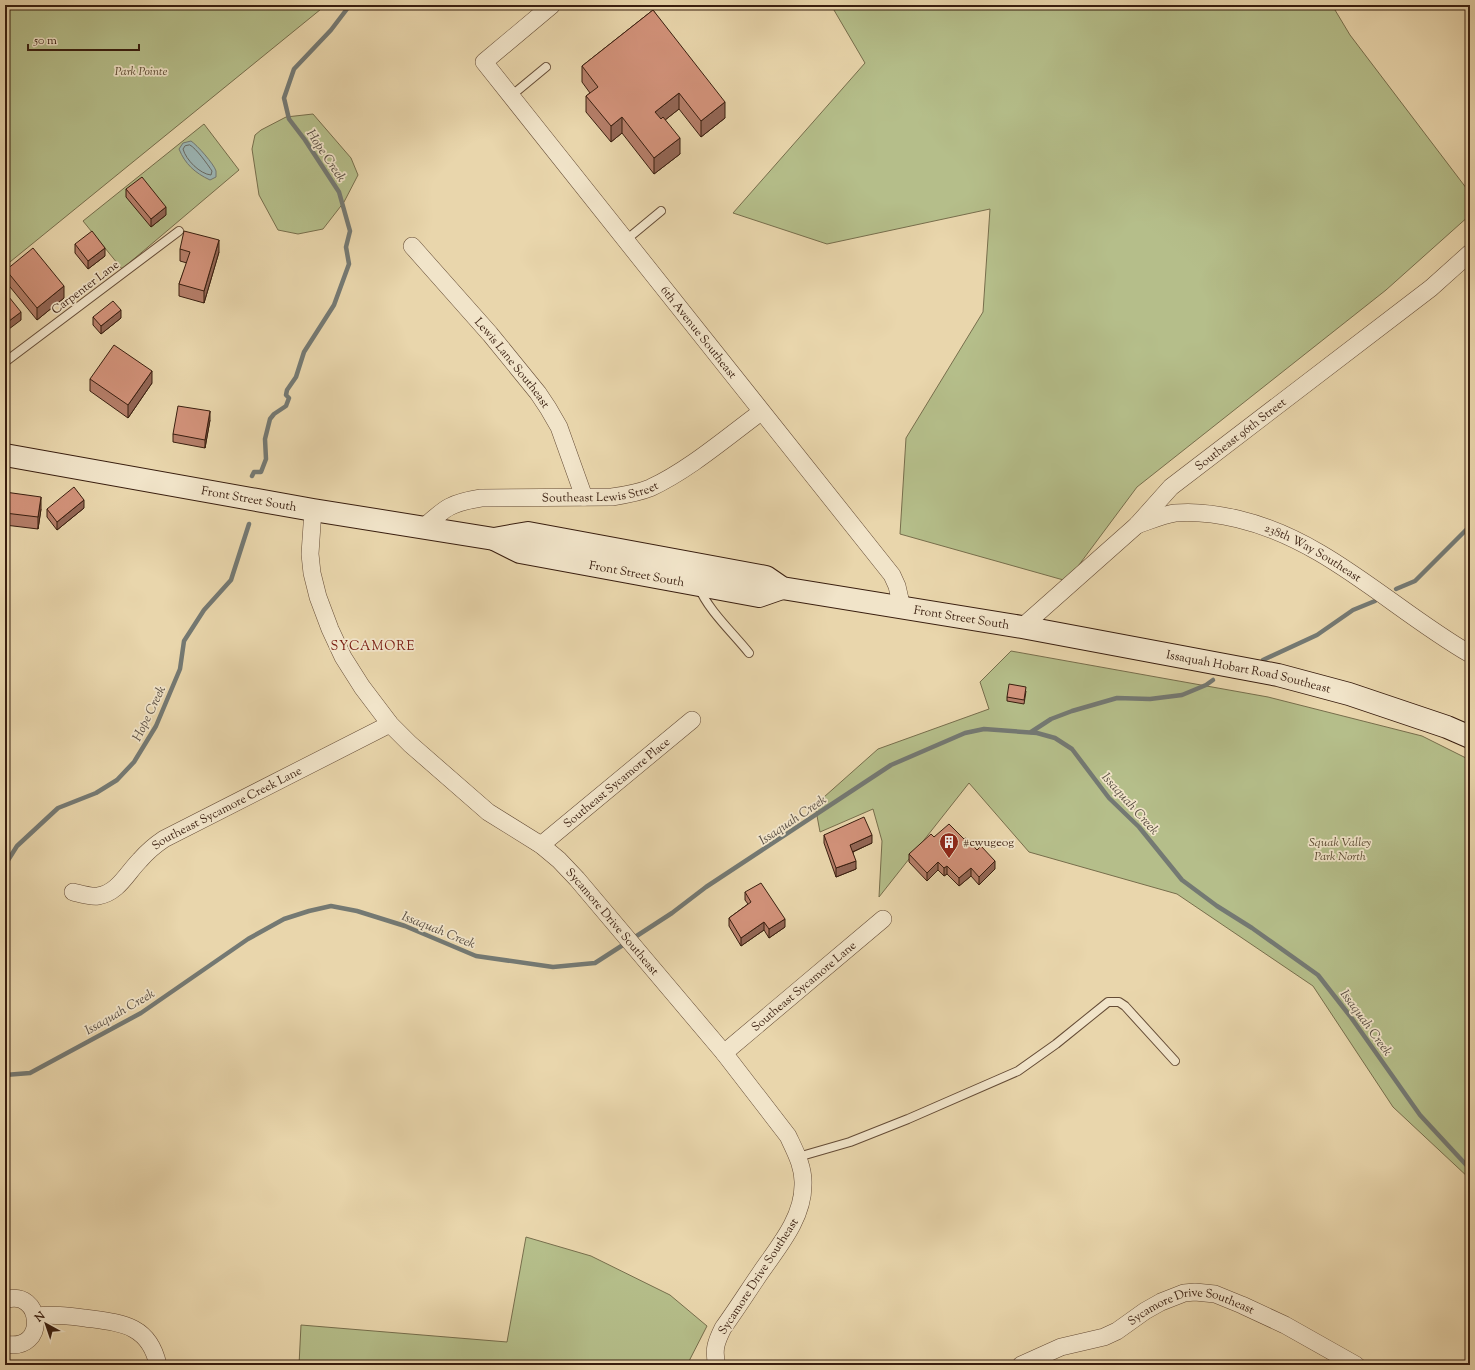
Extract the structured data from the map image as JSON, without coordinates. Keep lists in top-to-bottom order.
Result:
{
  "streets": {
    "main road": ["Front Street South", "Issaquah Hobart Road Southeast"],
    "street": [
      "6th Avenue Southeast",
      "Lewis Lane Southeast",
      "Southeast 96th Street",
      "Southeast Lewis Street",
      "238th Way Southeast",
      "Southeast Sycamore Place",
      "Southeast Sycamore Creek Lane",
      "Sycamore Drive Southeast",
      "Southeast Sycamore Lane"
    ],
    "lane": ["Carpenter Lane"]
  },
  "crossings": [
    ["6th Avenue Southeast", "Southeast Lewis Street"],
    ["6th Avenue Southeast", "Front Street South"],
    ["Lewis Lane Southeast", "Southeast Lewis Street"],
    ["Southeast 96th Street", "Front Street South"],
    ["Southeast 96th Street", "238th Way Southeast"],
    ["Southeast 96th Street", "Issaquah Hobart Road Southeast"],
    ["Southeast Lewis Street", "Front Street South"],
    ["Front Street South", "Issaquah Hobart Road Southeast"],
    ["Front Street South", "Sycamore Drive Southeast"],
    ["Southeast Sycamore Place", "Sycamore Drive Southeast"],
    ["Southeast Sycamore Creek Lane", "Sycamore Drive Southeast"],
    ["Sycamore Drive Southeast", "Southeast Sycamore Lane"]
  ],
  "districts": ["SYCAMORE"],
  "water": ["Hope Creek", "Issaquah Creek"],
  "parks": ["Park Pointe", "Squak Valley Park North"],
  "places": {
    "building": ["#cwugeog"]
  },
  "scale_bar": "50 m",
  "north": "top left"
}
